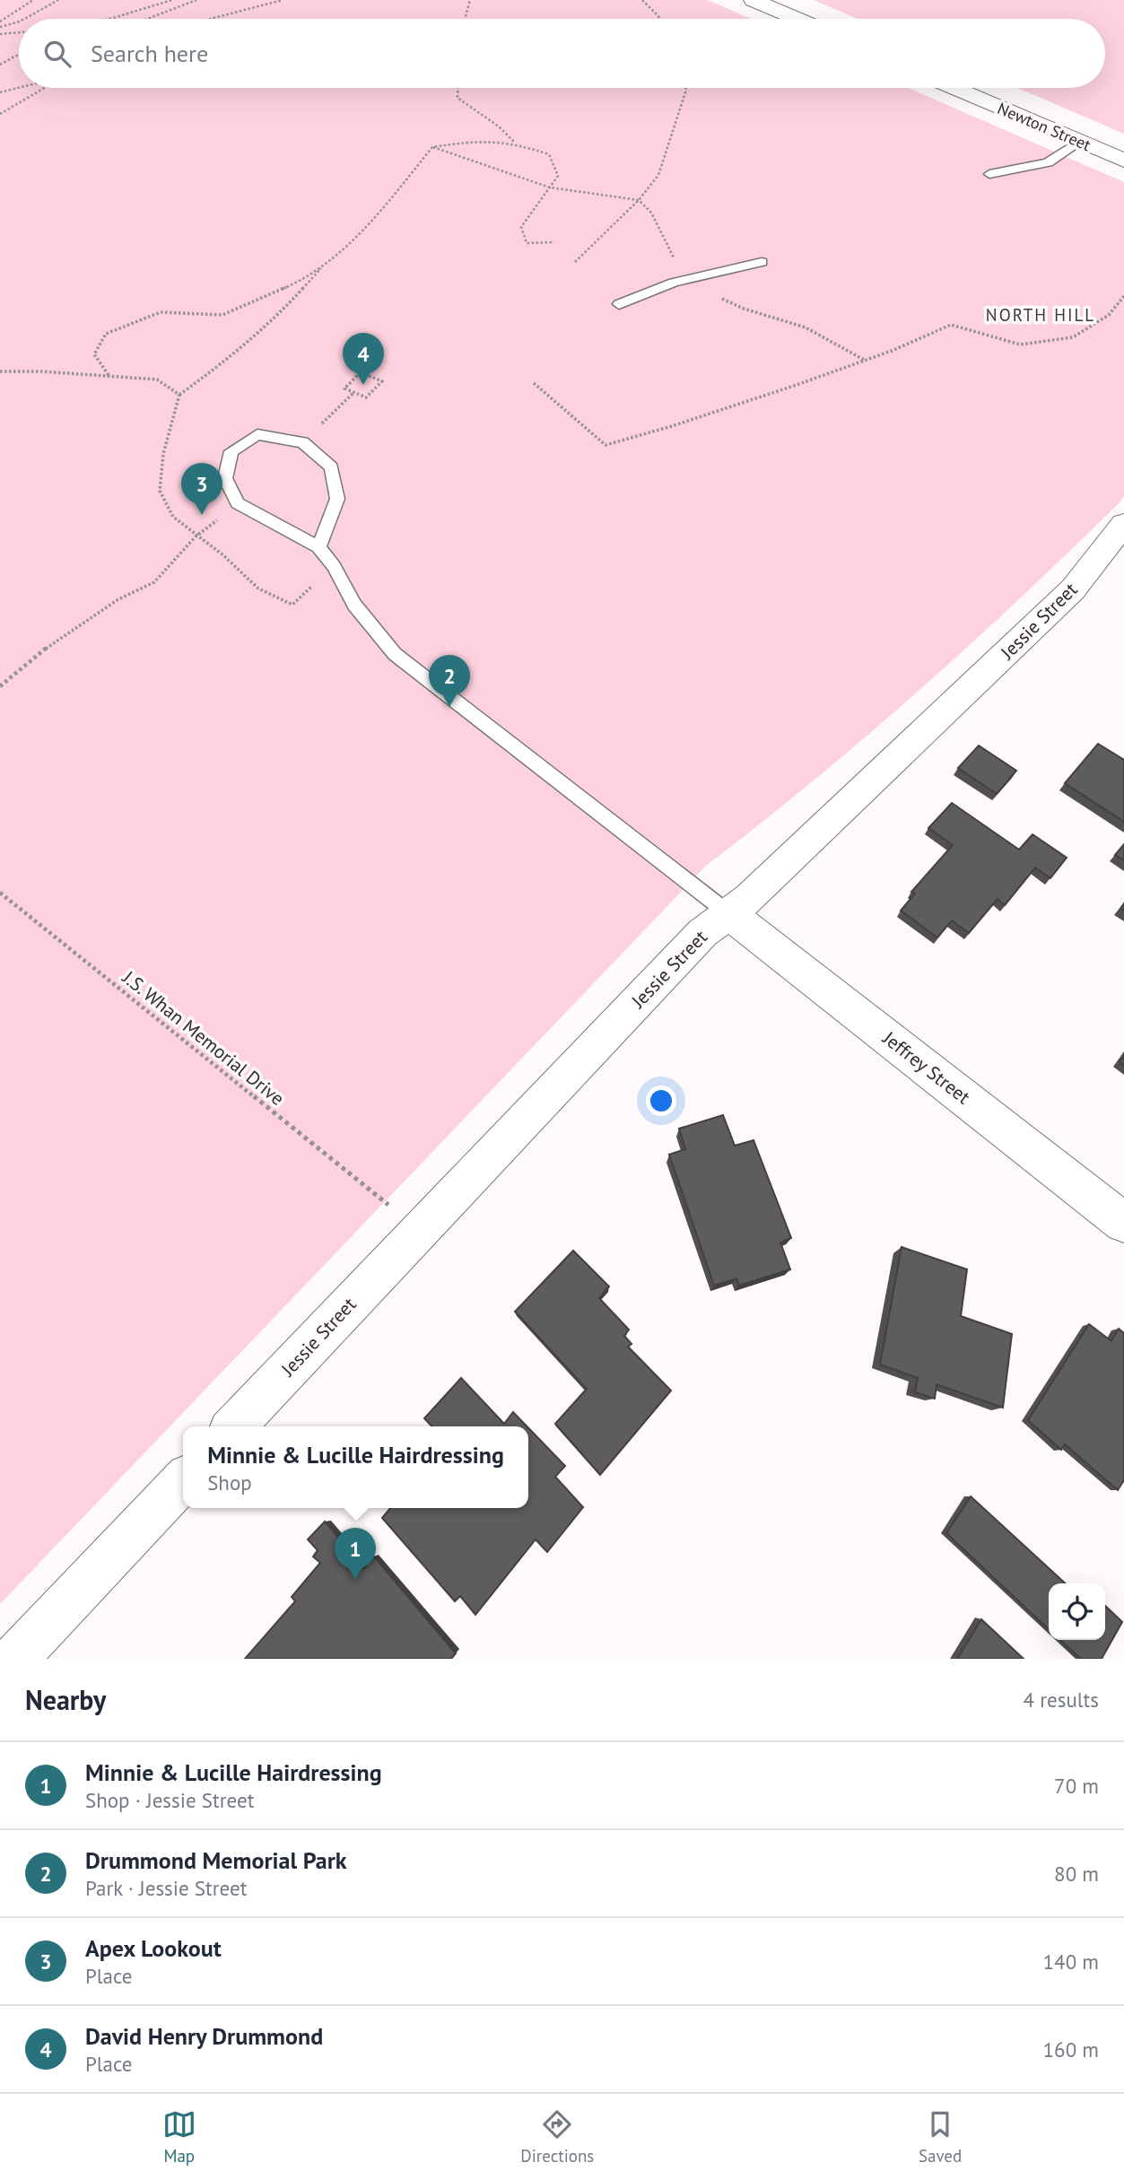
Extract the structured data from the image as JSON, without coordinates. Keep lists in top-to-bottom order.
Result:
{
  "streets": {
    "street": ["Newton Street", "Jessie Street", "Jeffrey Street"],
    "path": ["J.S. Whan Memorial Drive"]
  },
  "crossings": [
    ["Jessie Street", "Jeffrey Street"]
  ],
  "districts": ["NORTH HILL"],
  "page": {
    "search": "Search here",
    "pins": [
      "4",
      "3",
      "2",
      "1"
    ],
    "popup": ["Minnie & Lucille Hairdressing", "Shop"],
    "heading": ["Nearby", "4 results"],
    "list": [
      {
        "mark": "1",
        "name": "Minnie & Lucille Hairdressing",
        "note": "Shop · Jessie Street",
        "value": "70 m"
      },
      {
        "mark": "2",
        "name": "Drummond Memorial Park",
        "note": "Park · Jessie Street",
        "value": "80 m"
      },
      {
        "mark": "3",
        "name": "Apex Lookout",
        "note": "Place",
        "value": "140 m"
      },
      {
        "mark": "4",
        "name": "David Henry Drummond",
        "note": "Place",
        "value": "160 m"
      }
    ],
    "nav": ["Map", "Directions", "Saved"]
  }
}
